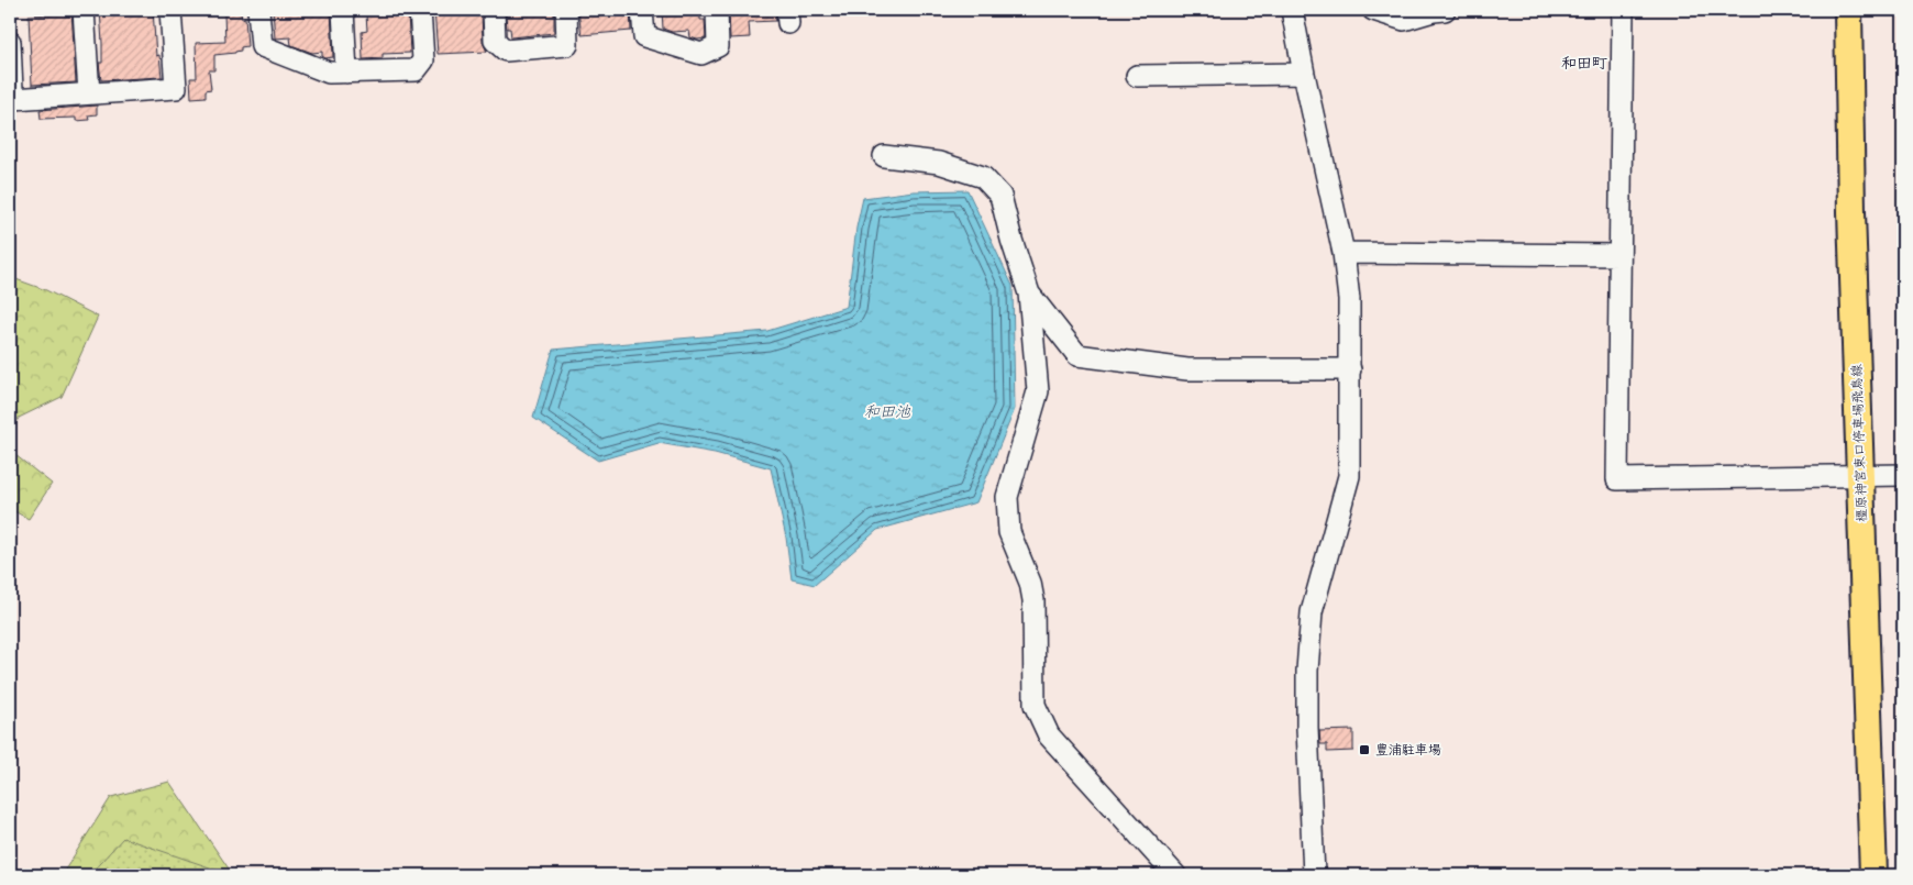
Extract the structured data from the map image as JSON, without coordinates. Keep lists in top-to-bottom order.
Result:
{
  "streets": {
    "main road": ["橿原神宮東口停車場飛鳥線"]
  },
  "districts": ["和田町"],
  "water": ["和田池"],
  "places": {
    "transit": ["豊浦駐車場"]
  }
}
